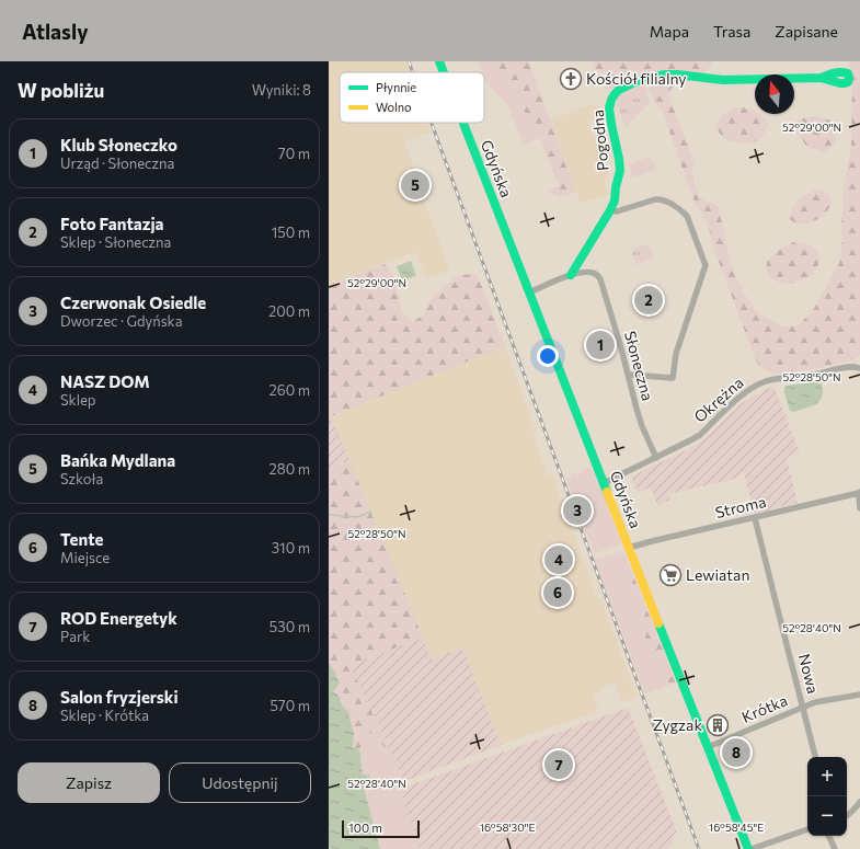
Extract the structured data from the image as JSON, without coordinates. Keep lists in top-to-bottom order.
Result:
{
  "streets": {
    "main road": ["Pogodna", "Gdyńska"],
    "street": [
      "Słoneczna",
      "Okrężna",
      "Stroma",
      "Nowa",
      "Krótka"
    ]
  },
  "crossings": [
    ["Pogodna", "Słoneczna"],
    ["Gdyńska", "Słoneczna"],
    ["Gdyńska", "Okrężna"],
    ["Gdyńska", "Stroma"],
    ["Gdyńska", "Krótka"],
    ["Słoneczna", "Okrężna"],
    ["Stroma", "Nowa"],
    ["Nowa", "Krótka"]
  ],
  "places": {
    "church": ["Kościół filialny"],
    "supermarket": ["Lewiatan"],
    "building": ["Zygzak"]
  },
  "legend": ["Płynnie", "Wolno"],
  "scale_bar": "100 m",
  "north": "top",
  "page": {
    "header": "Atlasly",
    "nav": ["Mapa", "Trasa", "Zapisane"],
    "heading": ["W pobliżu", "Wyniki: 8"],
    "list": [
      {
        "mark": "1",
        "name": "Klub Słoneczko",
        "note": "Urząd · Słoneczna",
        "value": "70 m"
      },
      {
        "mark": "2",
        "name": "Foto Fantazja",
        "note": "Sklep · Słoneczna",
        "value": "150 m"
      },
      {
        "mark": "3",
        "name": "Czerwonak Osiedle",
        "note": "Dworzec · Gdyńska",
        "value": "200 m"
      },
      {
        "mark": "4",
        "name": "NASZ DOM",
        "note": "Sklep",
        "value": "260 m"
      },
      {
        "mark": "5",
        "name": "Bańka Mydlana",
        "note": "Szkoła",
        "value": "280 m"
      },
      {
        "mark": "6",
        "name": "Tente",
        "note": "Miejsce",
        "value": "310 m"
      },
      {
        "mark": "7",
        "name": "ROD Energetyk",
        "note": "Park",
        "value": "530 m"
      },
      {
        "mark": "8",
        "name": "Salon fryzjerski",
        "note": "Sklep · Krótka",
        "value": "570 m"
      }
    ],
    "pins": [
      "5",
      "2",
      "1",
      "3",
      "4",
      "6",
      "8",
      "7"
    ],
    "buttons": ["Zapisz", "Udostępnij"],
    "map_buttons": ["+", "−"],
    "scale": "100 m"
  },
  "coordinates": [
    "52°29'00\"N",
    "52°28'50\"N",
    "52°28'40\"N",
    "16°58'30\"E",
    "16°58'45\"E"
  ]
}
